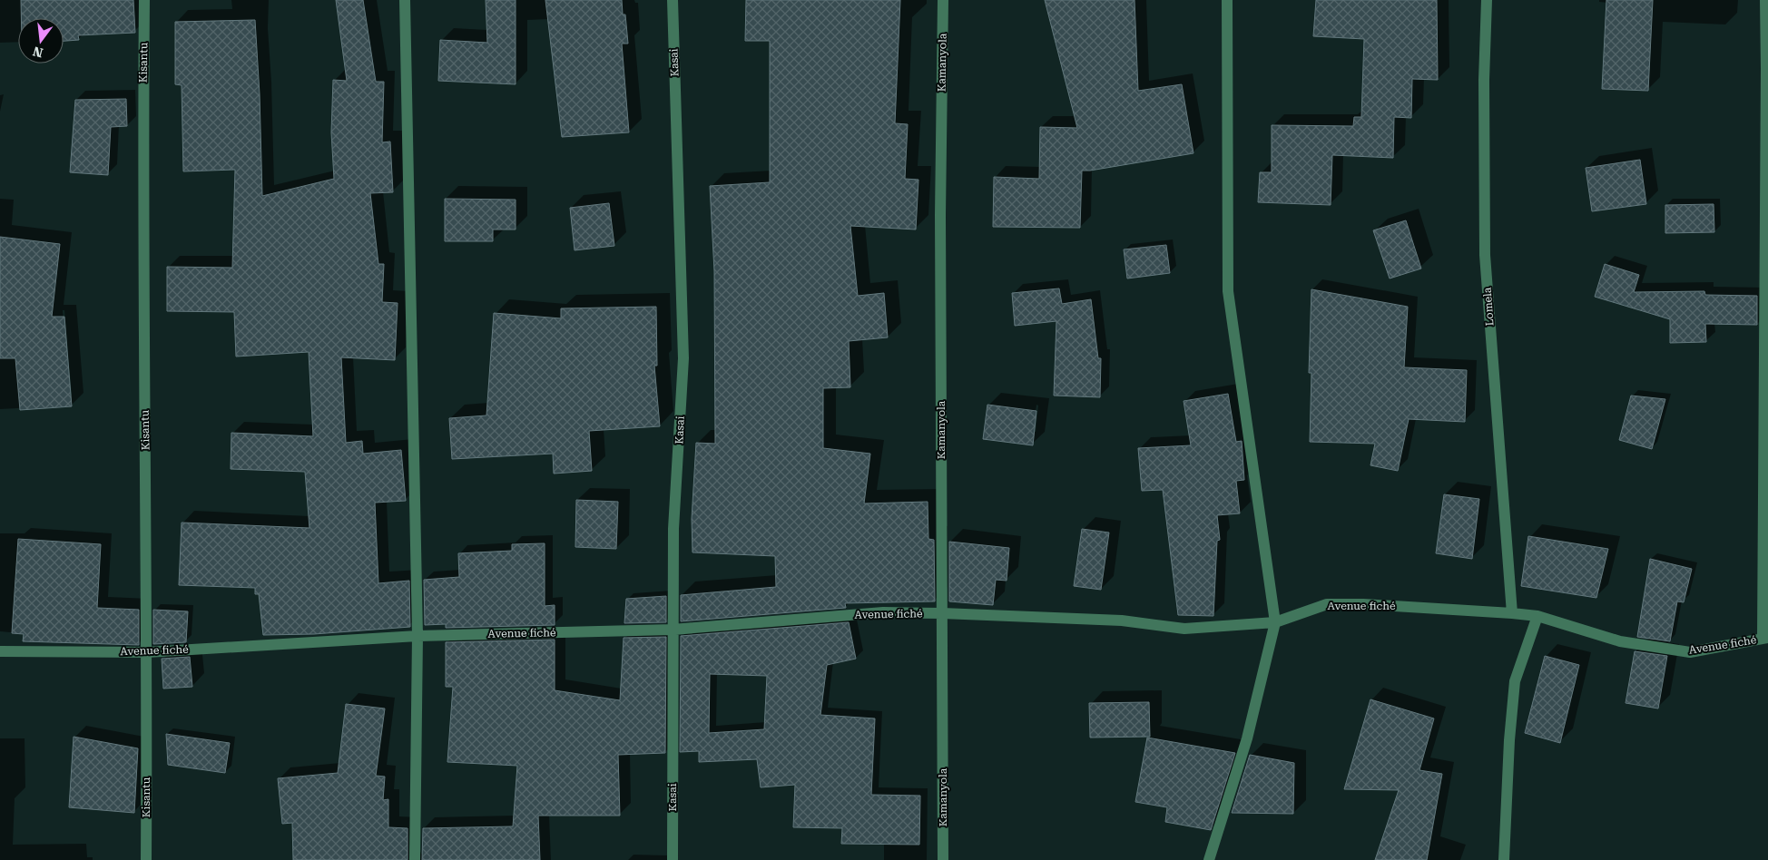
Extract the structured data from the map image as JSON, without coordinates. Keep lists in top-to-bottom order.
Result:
{
  "streets": {
    "street": [
      "Kisantu",
      "Kasai",
      "Kamanyola",
      "Lomela",
      "Avenue fiché"
    ]
  },
  "crossings": [
    ["Kisantu", "Avenue fiché"],
    ["Kasai", "Avenue fiché"],
    ["Kamanyola", "Avenue fiché"],
    ["Lomela", "Avenue fiché"]
  ],
  "north": "bottom"
}
